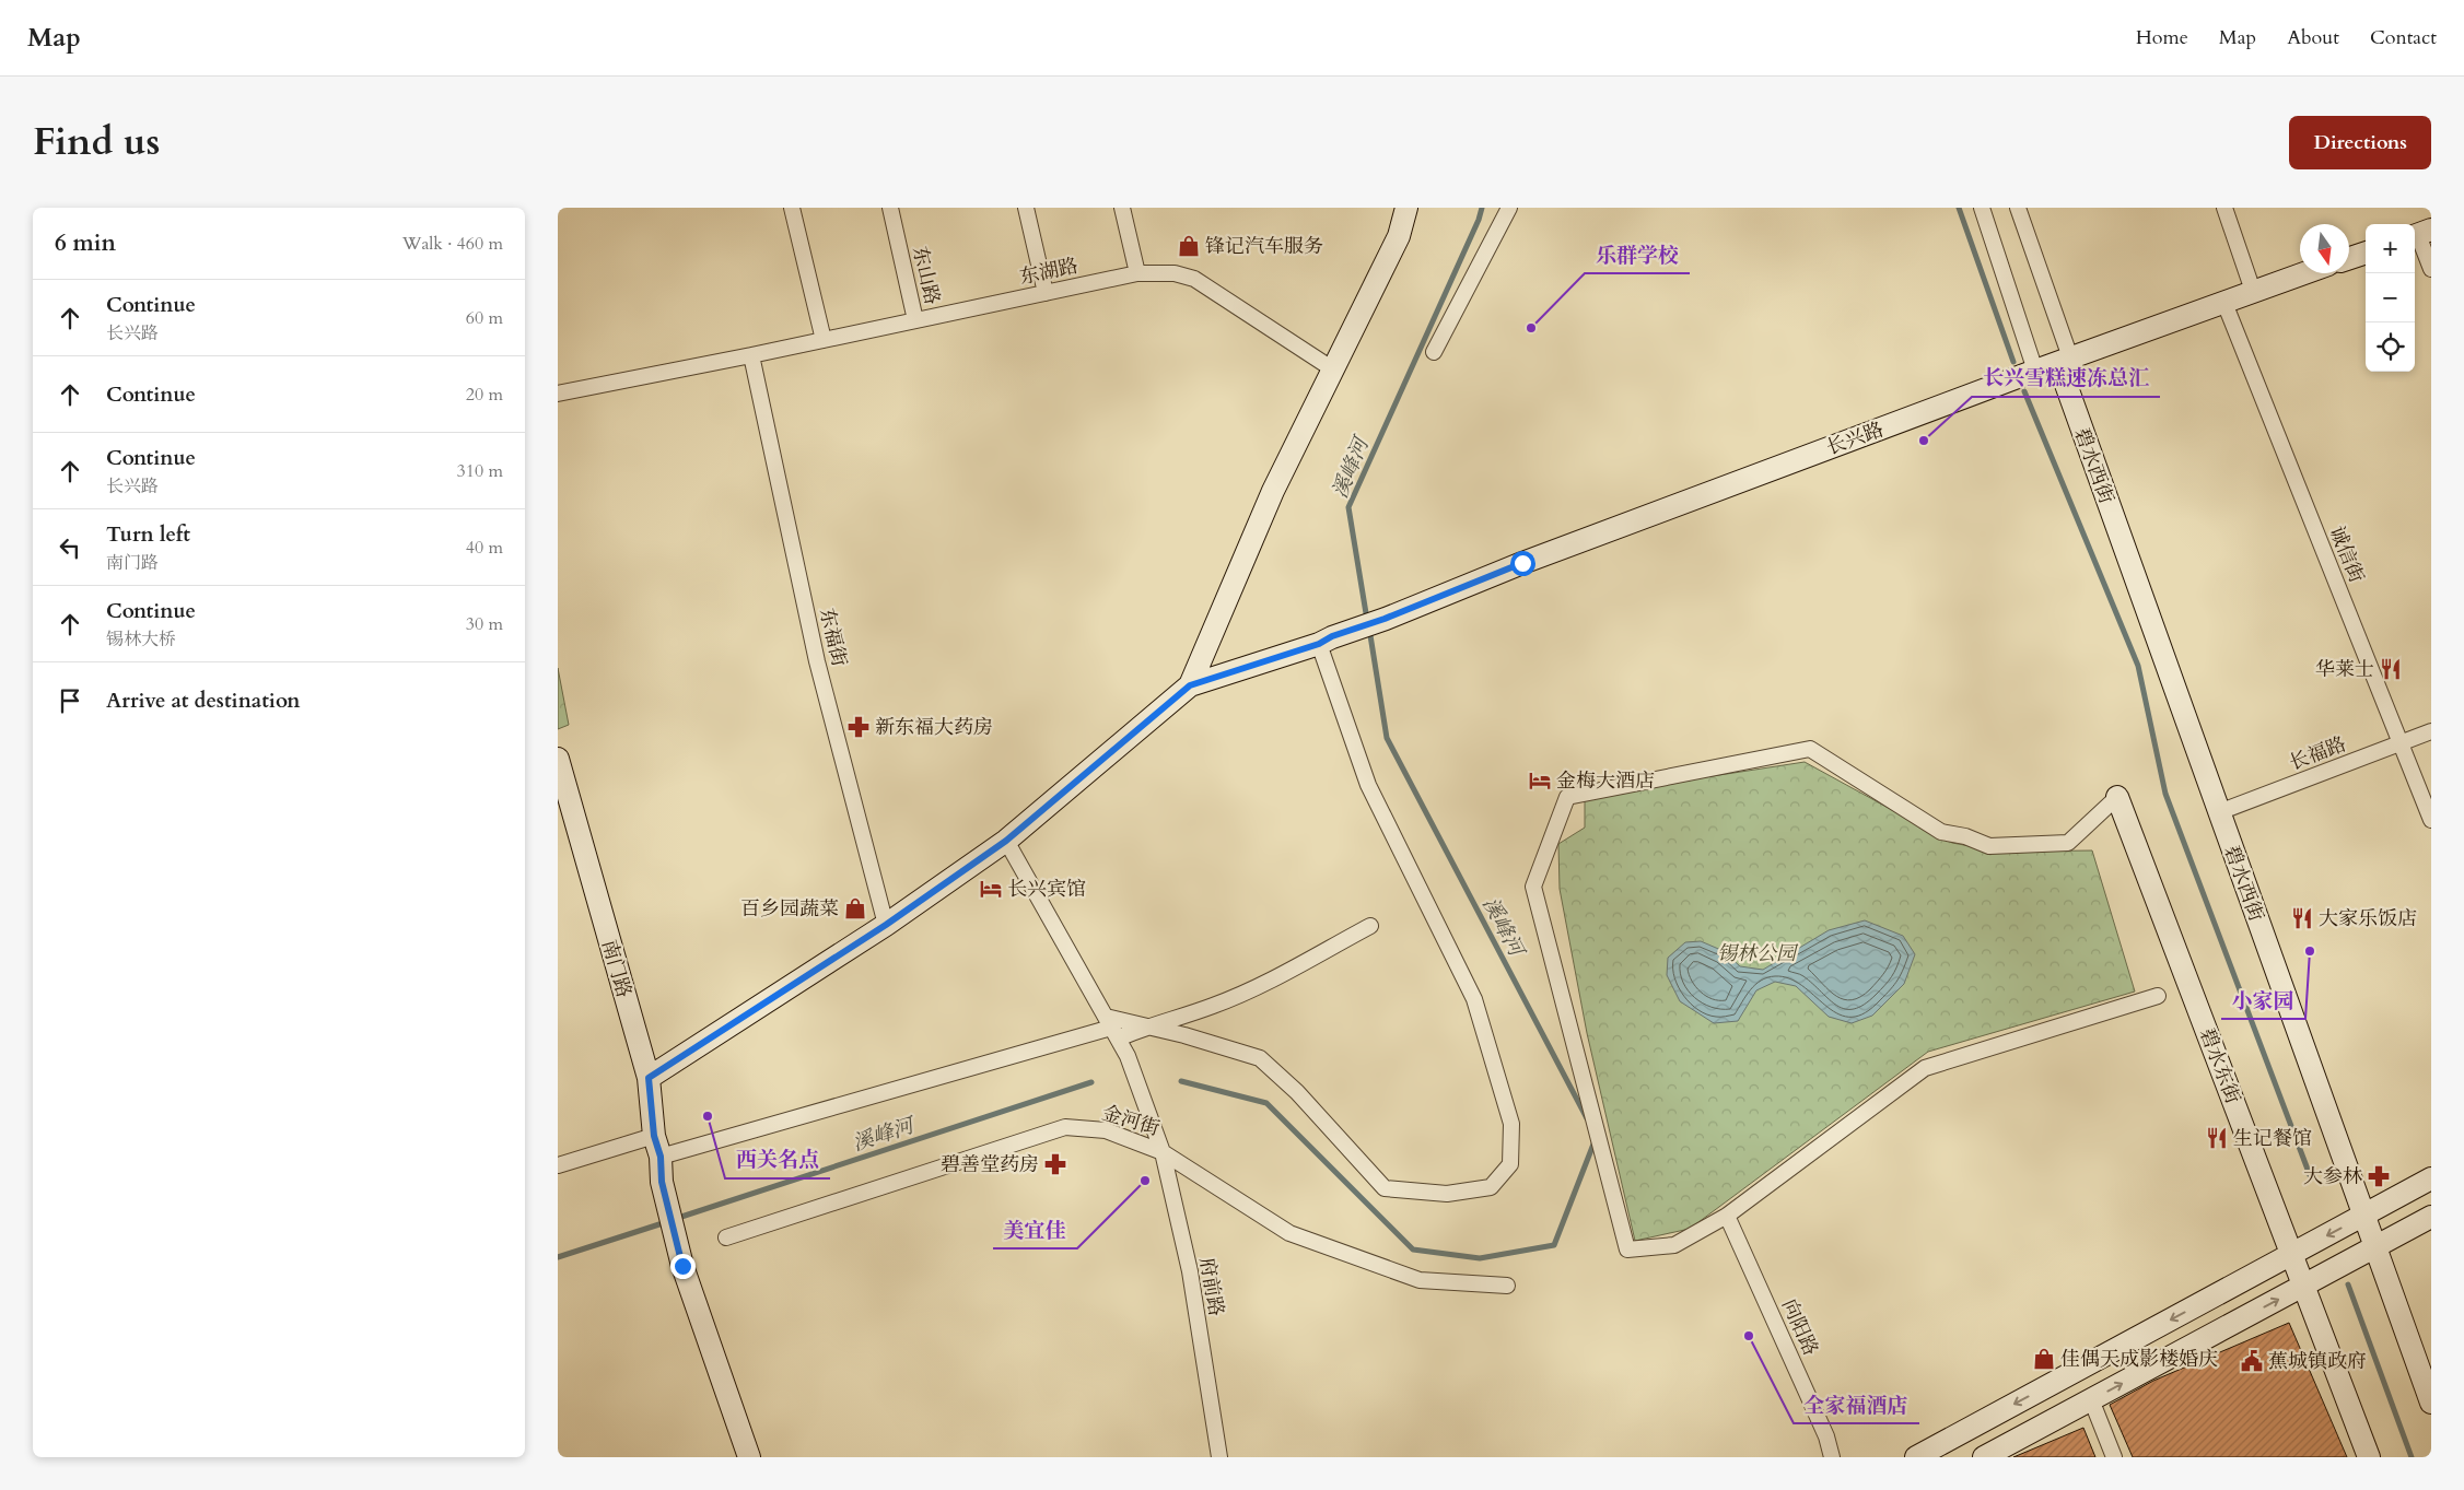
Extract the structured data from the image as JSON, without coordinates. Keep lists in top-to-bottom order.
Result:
{
  "streets": {
    "street": [
      "东湖路",
      "东山路",
      "长兴路",
      "碧水西街",
      "诚信街",
      "东福街",
      "长福路",
      "南门路",
      "碧水东街",
      "金河街",
      "府前路",
      "向阳路"
    ]
  },
  "crossings": [
    ["东湖路", "东山路"],
    ["东湖路", "东福街"],
    ["长兴路", "碧水西街"],
    ["长兴路", "诚信街"],
    ["碧水西街", "长福路"],
    ["诚信街", "长福路"],
    ["金河街", "府前路"]
  ],
  "water": ["溪峰河"],
  "parks": ["锡林公园"],
  "places": {
    "shop": ["锋记汽车服务", "百乡园蔬菜", "佳偶天成影楼婚庆"],
    "other": [
      "乐群学校",
      "长兴雪糕速冻总汇",
      "小家园",
      "西关名点",
      "美宜佳",
      "全家福酒店"
    ],
    "restaurant": ["华莱士", "大家乐饭店", "生记餐馆"],
    "pharmacy": ["新东福大药房", "碧善堂药房", "大参林"],
    "hotel": ["金梅大酒店", "长兴宾馆"],
    "public building": ["蕉城镇政府"]
  },
  "north": "bottom",
  "page": {
    "header": "Map",
    "nav": [
      "Home",
      "Map",
      "About",
      "Contact"
    ],
    "title": "Find us",
    "buttons": "Directions",
    "heading": ["6 min", "Walk · 460 m"],
    "map_buttons": ["+", "−"],
    "list": [
      ["Continue", "长兴路", "60 m"],
      ["Continue", "20 m"],
      ["Continue", "长兴路", "310 m"],
      ["Turn left", "南门路", "40 m"],
      ["Continue", "锡林大桥", "30 m"],
      "Arrive at destination"
    ]
  }
}
